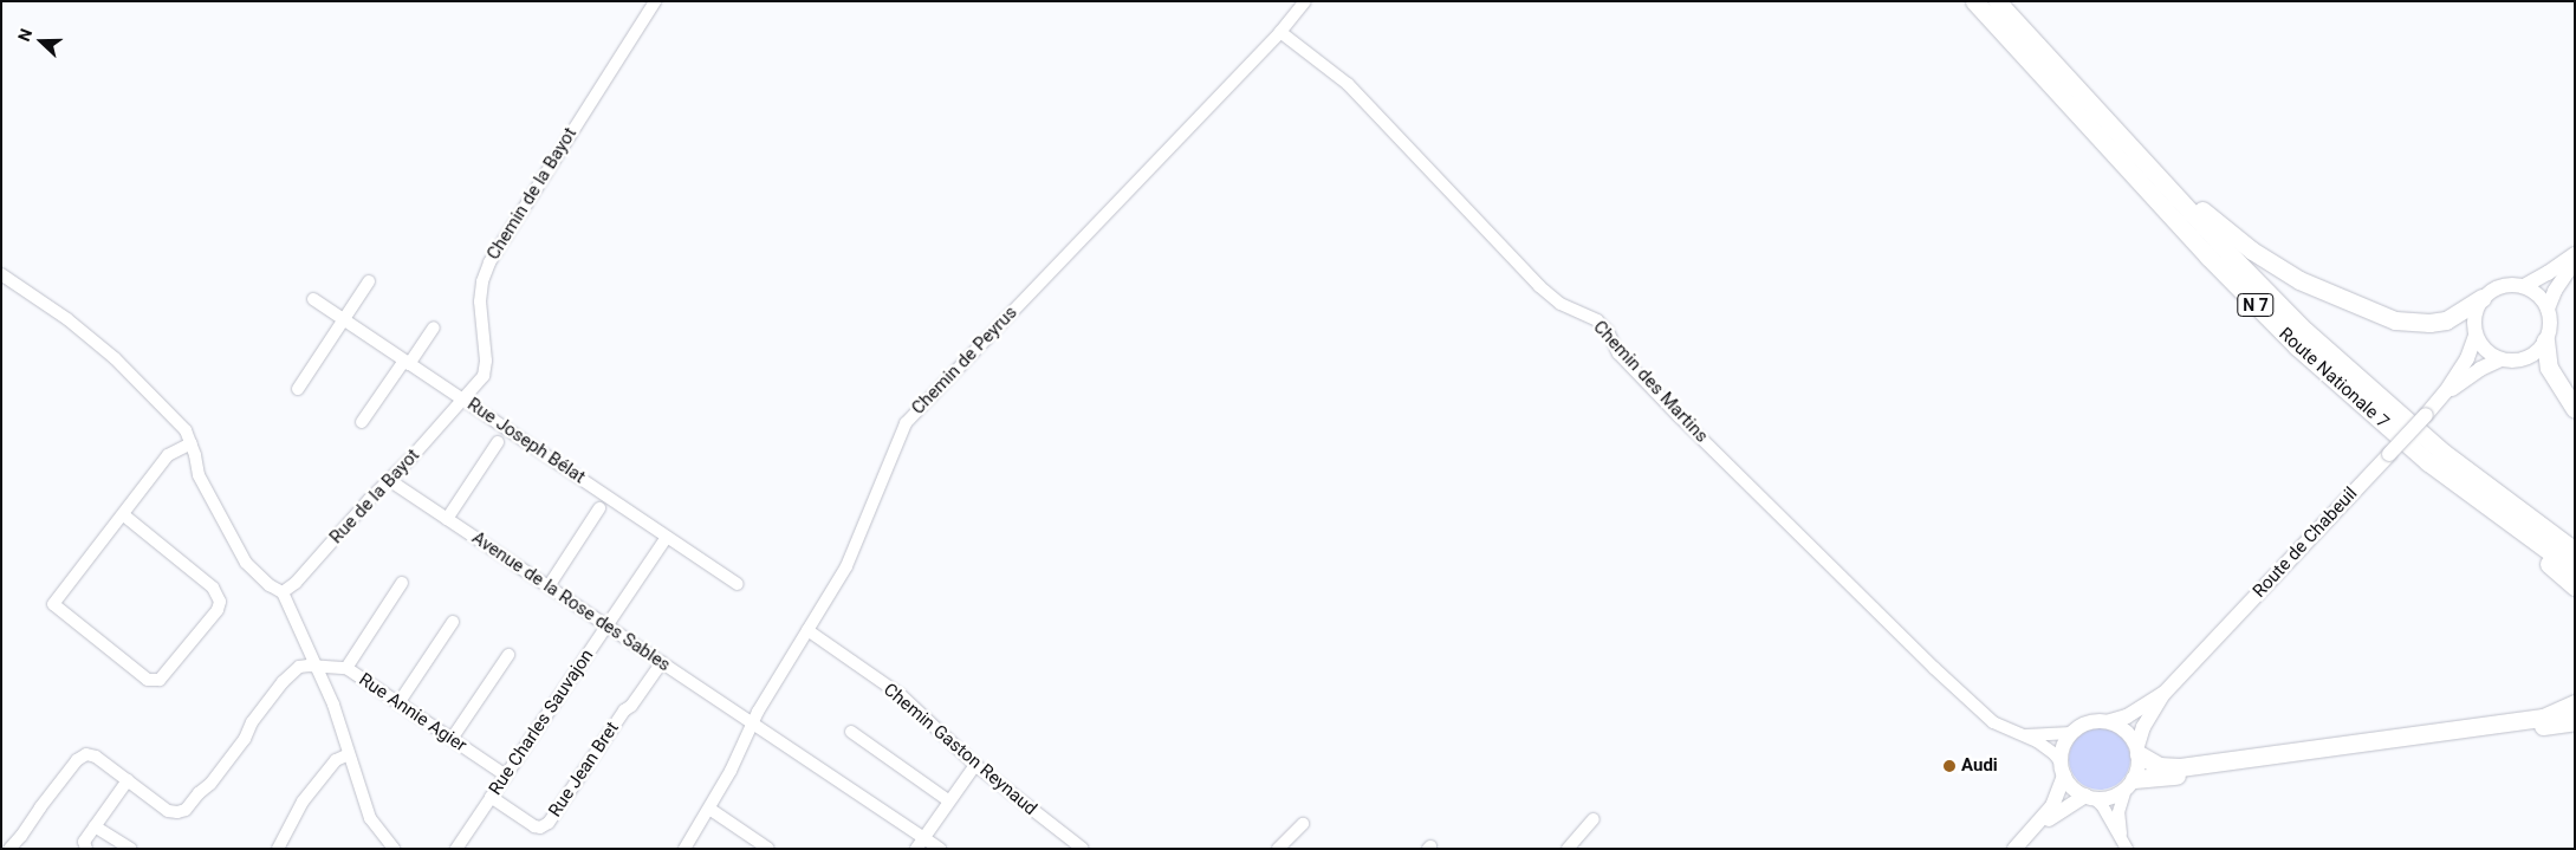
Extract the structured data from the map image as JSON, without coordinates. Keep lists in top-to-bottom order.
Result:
{
  "streets": {
    "highway": ["N 7", "Route Nationale 7"],
    "main road": ["Route de Chabeuil"],
    "street": [
      "Chemin de la Bayot",
      "Chemin de Peyrus",
      "Chemin des Martins",
      "Rue Joseph Bélat",
      "Rue de la Bayot",
      "Avenue de la Rose des Sables",
      "Rue Annie Agier",
      "Rue Charles Sauvajon",
      "Chemin Gaston Reynaud",
      "Rue Jean Bret"
    ]
  },
  "crossings": [
    ["Chemin de la Bayot", "Rue Joseph Bélat"],
    ["Chemin de la Bayot", "Rue de la Bayot"],
    ["Chemin de Peyrus", "Chemin des Martins"],
    ["Chemin de Peyrus", "Avenue de la Rose des Sables"],
    ["Chemin de Peyrus", "Chemin Gaston Reynaud"],
    ["Rue Joseph Bélat", "Rue de la Bayot"],
    ["Rue Joseph Bélat", "Rue Charles Sauvajon"],
    ["Rue de la Bayot", "Avenue de la Rose des Sables"],
    ["Avenue de la Rose des Sables", "Rue Charles Sauvajon"],
    ["Avenue de la Rose des Sables", "Rue Jean Bret"],
    ["Rue Annie Agier", "Rue Charles Sauvajon"],
    ["Rue Charles Sauvajon", "Rue Jean Bret"]
  ],
  "places": ["Audi"],
  "north": "left"
}
